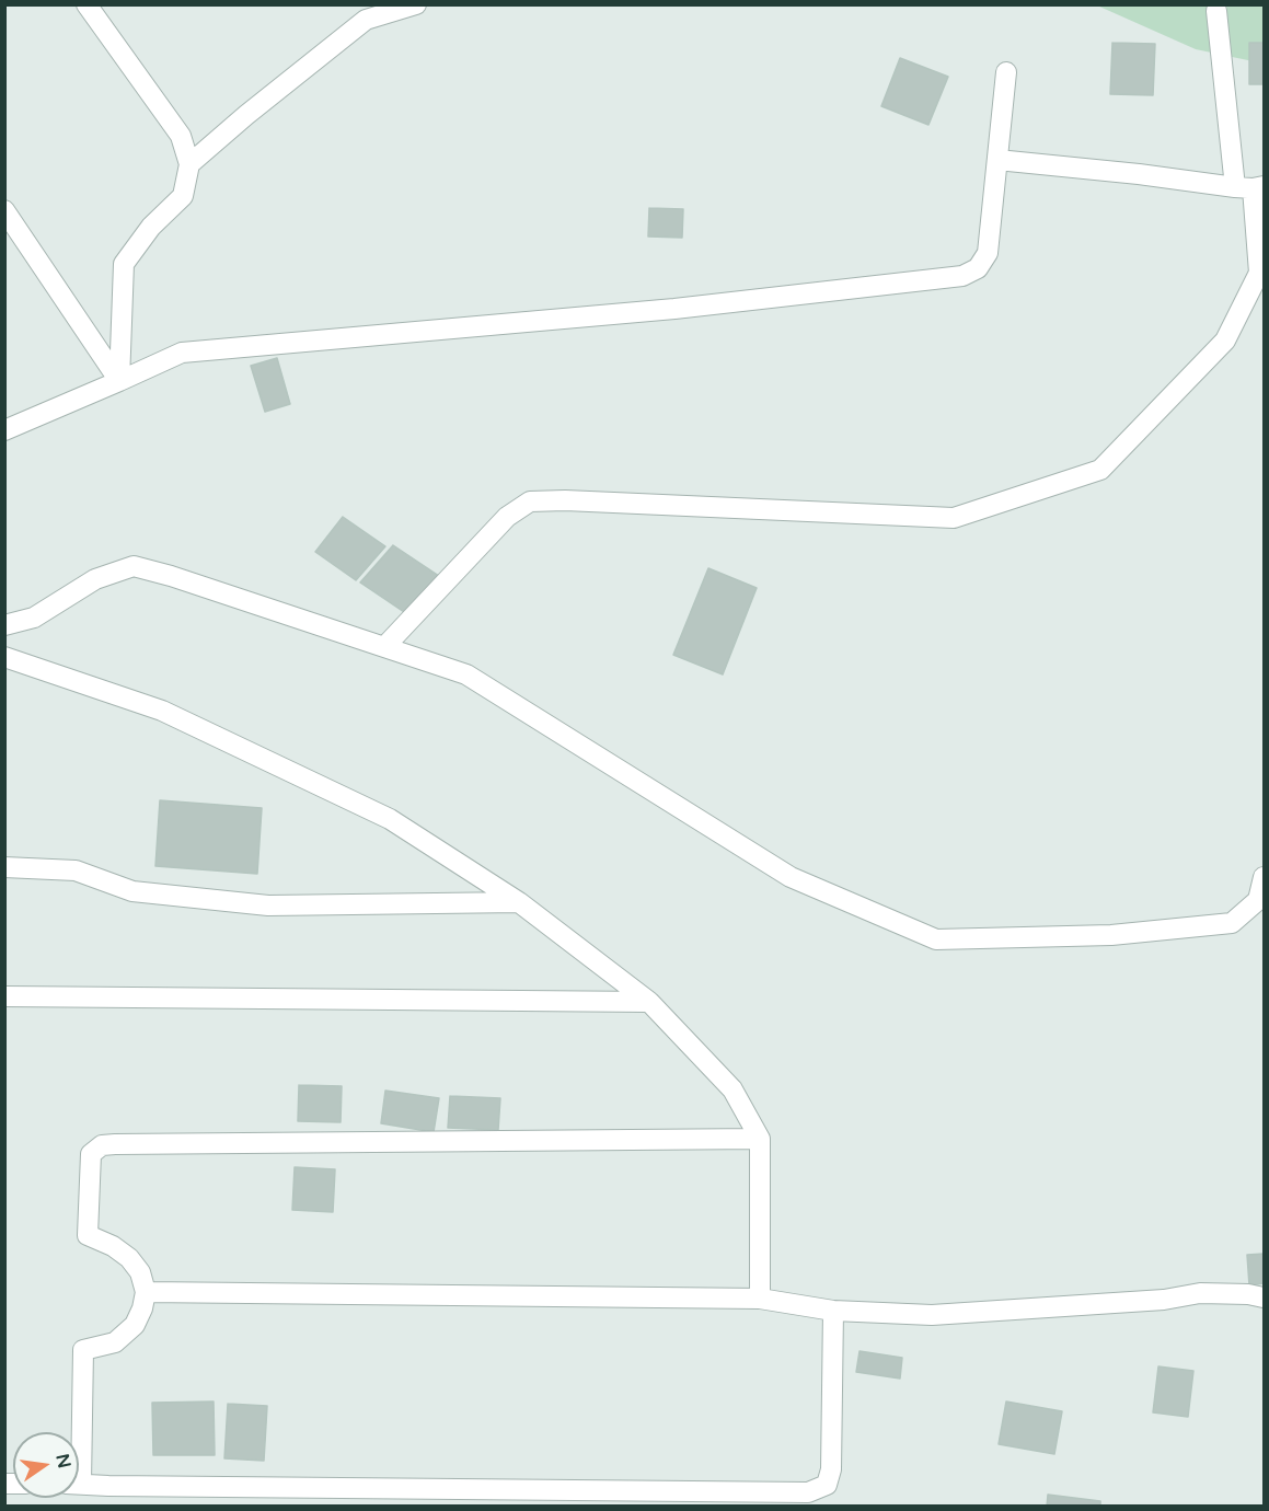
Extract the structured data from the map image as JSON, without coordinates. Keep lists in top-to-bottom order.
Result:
{
  "north": "right"
}
